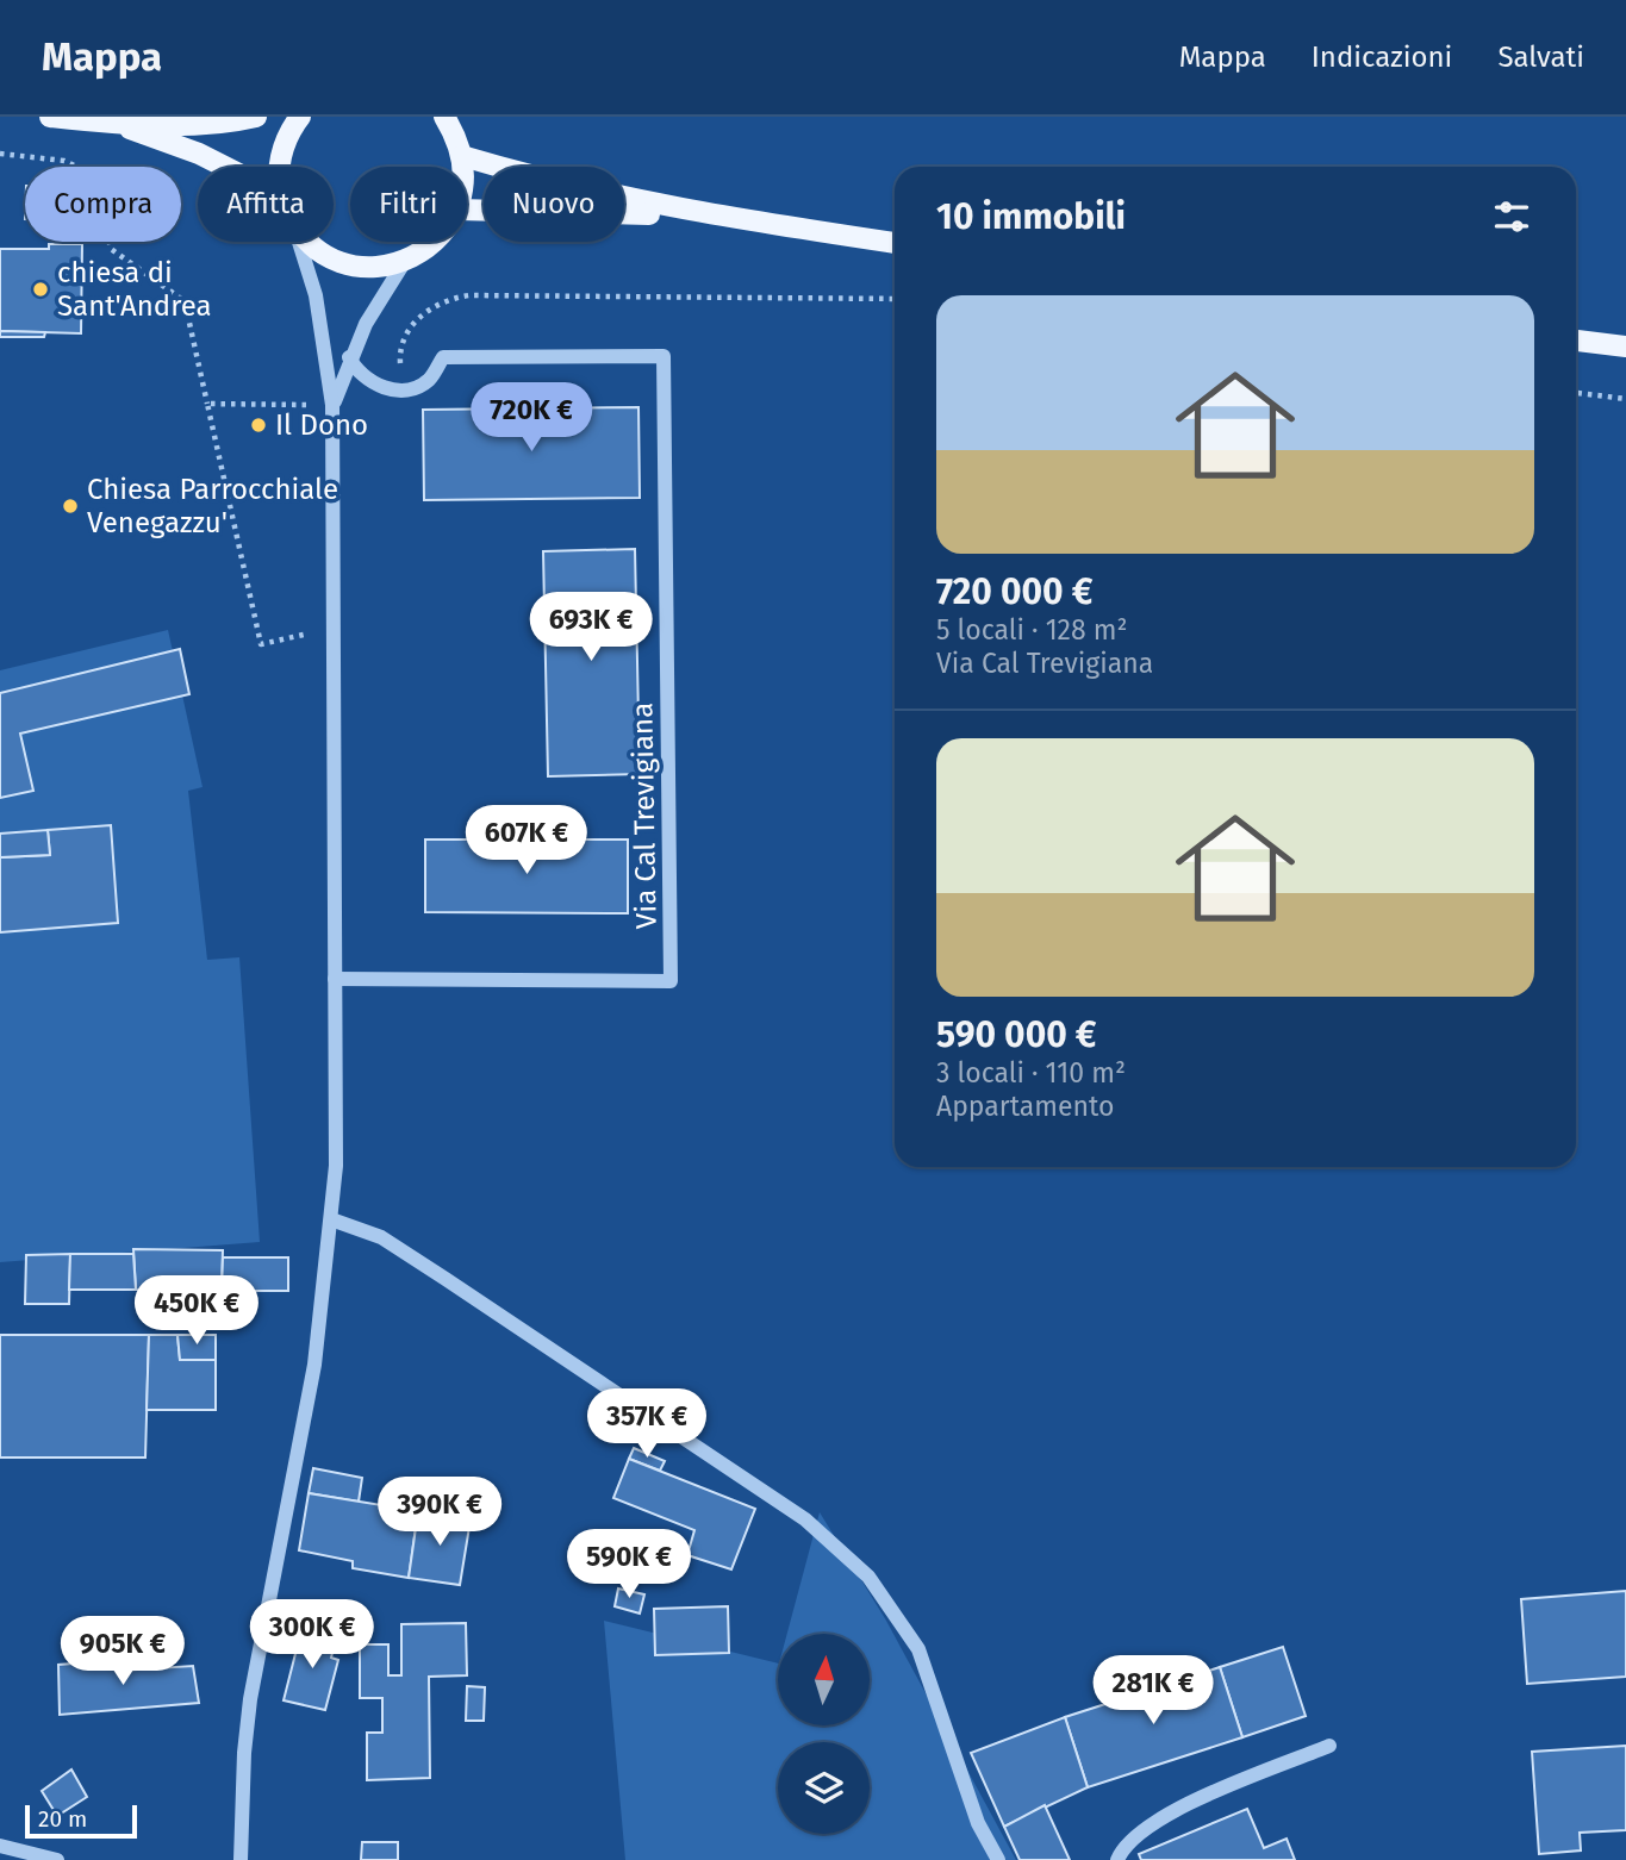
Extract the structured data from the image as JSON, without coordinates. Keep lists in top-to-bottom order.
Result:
{
  "streets": {
    "street": ["Via Cal Trevigiana"]
  },
  "places": ["chiesa di Sant'Andrea", "Il Dono", "Chiesa Parrocchiale Venegazzu'"],
  "scale_bar": "20 m",
  "north": "top",
  "page": {
    "header": "Mappa",
    "nav": ["Mappa", "Indicazioni", "Salvati"],
    "chip": [
      "Compra",
      "Affitta",
      "Filtri",
      "Nuovo"
    ],
    "heading": "10 immobili",
    "list": [
      {
        "name": "720 000 €",
        "note": "5 locali · 128 m² · Via Cal Trevigiana"
      },
      {
        "name": "590 000 €",
        "note": "3 locali · 110 m² · Appartamento"
      }
    ],
    "price": [
      "720K €",
      "693K €",
      "607K €",
      "450K €",
      "357K €",
      "390K €",
      "590K €",
      "300K €",
      "905K €",
      "281K €"
    ],
    "scale": "20 m"
  }
}
